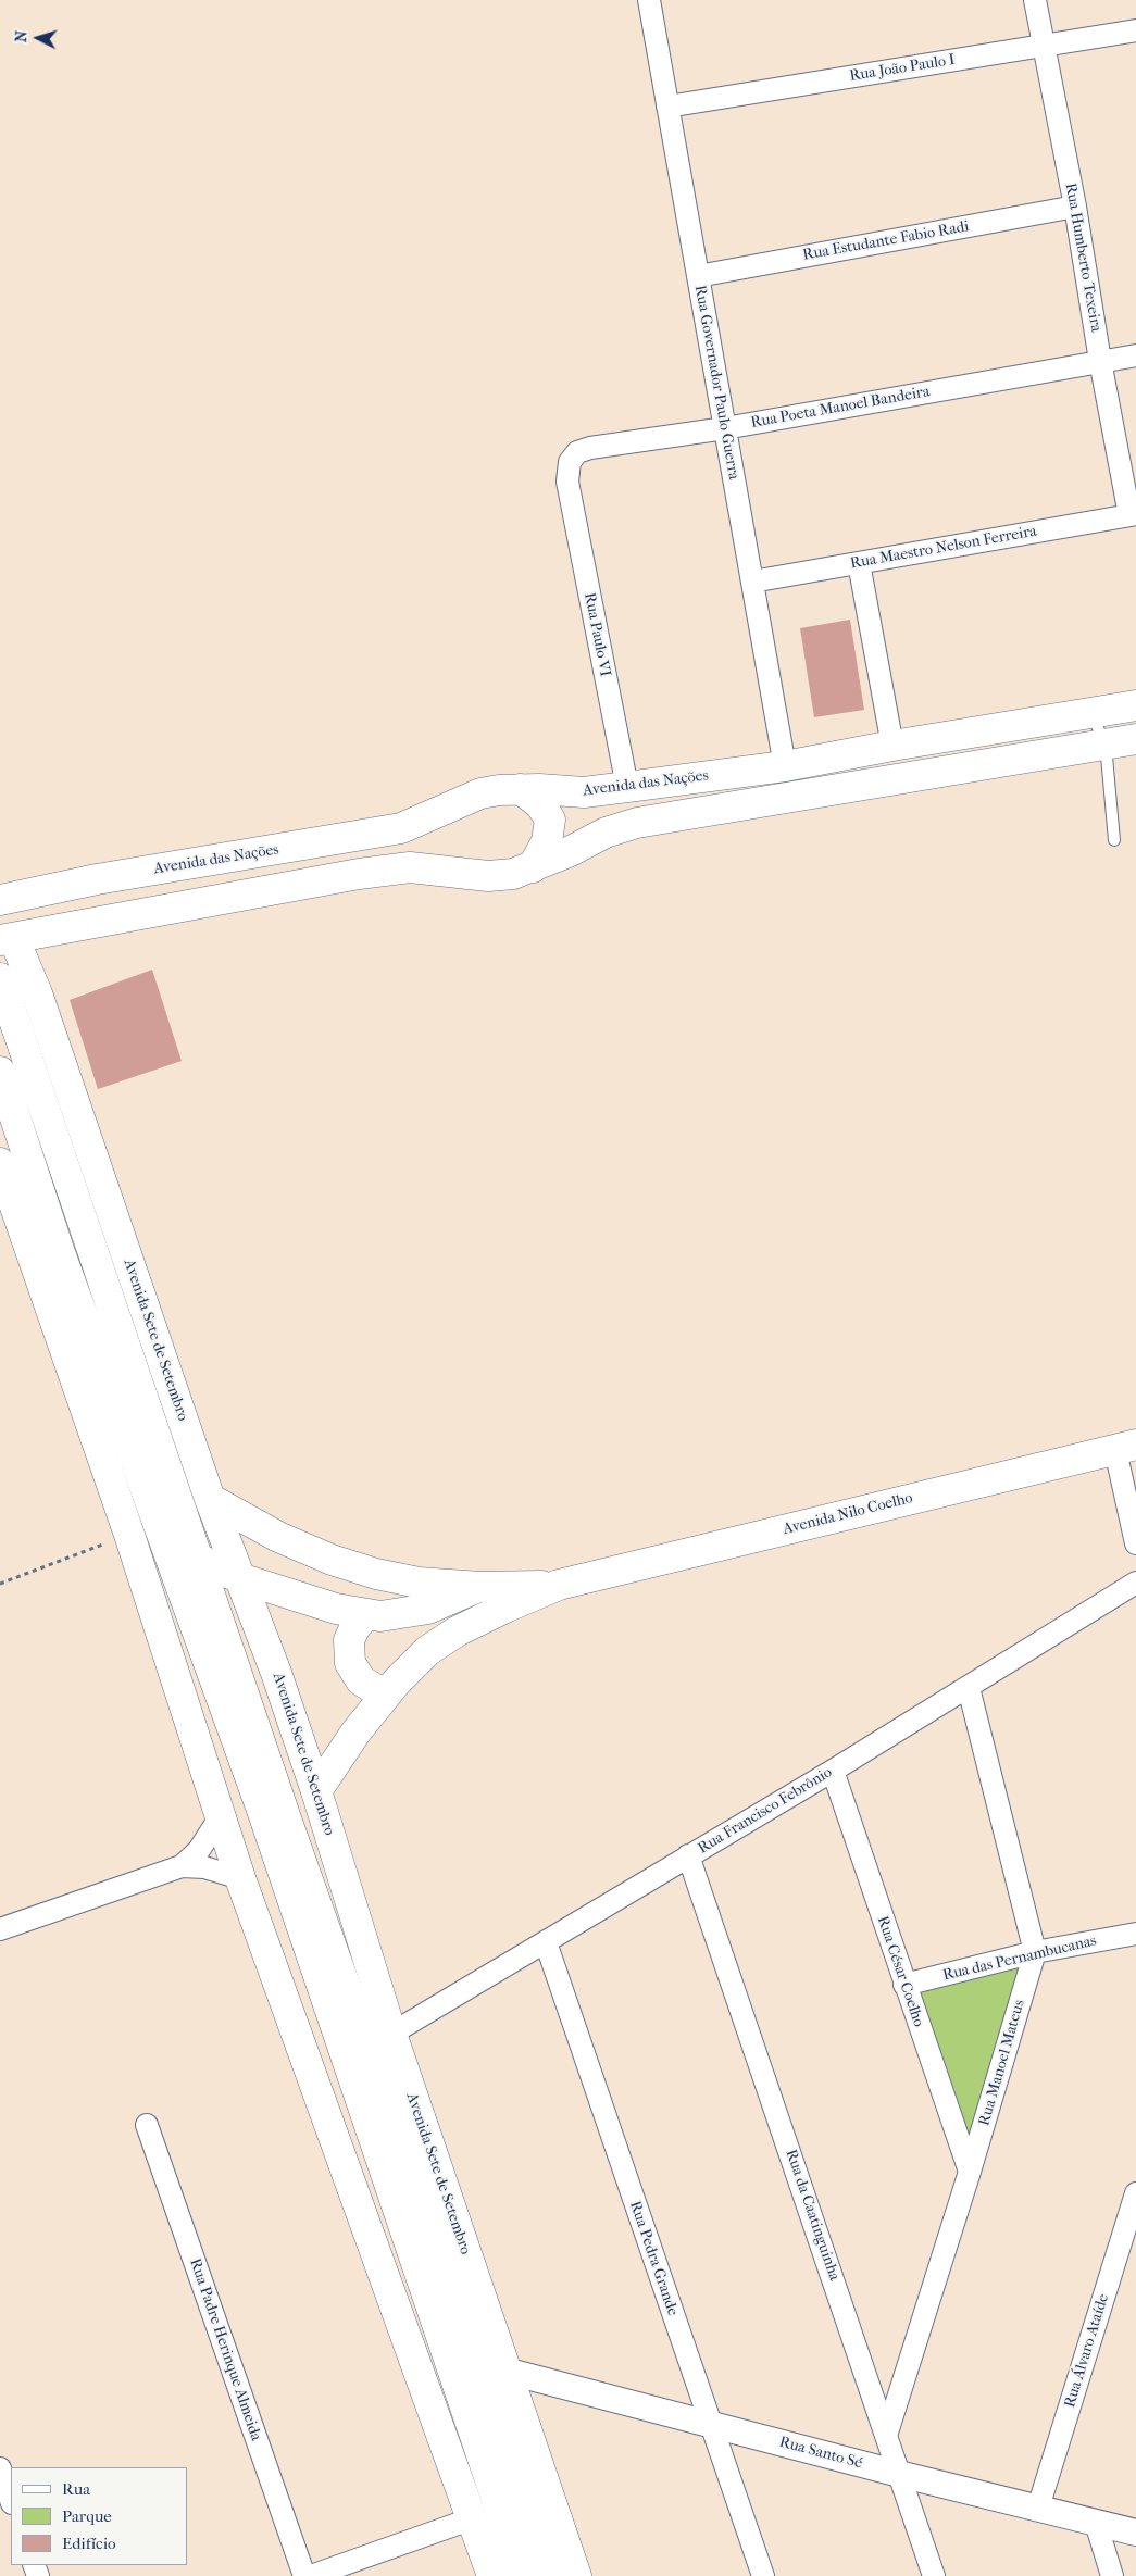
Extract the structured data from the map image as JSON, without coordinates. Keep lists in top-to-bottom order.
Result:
{
  "streets": {
    "main road": ["Avenida das Nações", "Avenida Sete de Setembro", "Avenida Nilo Coelho"],
    "street": [
      "Rua João Paulo I",
      "Rua Estudante Fabio Radi",
      "Rua Humberto Texeira",
      "Rua Governador Paulo Guerra",
      "Rua Poeta Manoel Bandeira",
      "Rua Maestro Nelson Ferreira",
      "Rua Paulo VI",
      "Rua Francisco Febrônio",
      "Rua das Pernambucanas",
      "Rua César Coelho",
      "Rua Manoel Mateus",
      "Rua da Caatinguinha",
      "Rua Pedra Grande",
      "Rua Padre Herinque Almeida",
      "Rua Álvaro Ataíde",
      "Rua Santo Sé"
    ]
  },
  "crossings": [
    ["Rua João Paulo I", "Rua Humberto Texeira"],
    ["Rua João Paulo I", "Rua Governador Paulo Guerra"],
    ["Rua Estudante Fabio Radi", "Rua Humberto Texeira"],
    ["Rua Estudante Fabio Radi", "Rua Governador Paulo Guerra"],
    ["Rua Humberto Texeira", "Rua Poeta Manoel Bandeira"],
    ["Rua Humberto Texeira", "Rua Maestro Nelson Ferreira"],
    ["Rua Governador Paulo Guerra", "Rua Poeta Manoel Bandeira"],
    ["Rua Governador Paulo Guerra", "Rua Maestro Nelson Ferreira"],
    ["Rua Governador Paulo Guerra", "Avenida das Nações"],
    ["Rua Poeta Manoel Bandeira", "Rua Paulo VI"],
    ["Rua Paulo VI", "Avenida das Nações"],
    ["Avenida Sete de Setembro", "Rua Francisco Febrônio"],
    ["Avenida Sete de Setembro", "Rua Santo Sé"],
    ["Rua Francisco Febrônio", "Rua César Coelho"],
    ["Rua Francisco Febrônio", "Rua da Caatinguinha"],
    ["Rua Francisco Febrônio", "Rua Pedra Grande"],
    ["Rua das Pernambucanas", "Rua César Coelho"],
    ["Rua das Pernambucanas", "Rua Manoel Mateus"],
    ["Rua César Coelho", "Rua Manoel Mateus"],
    ["Rua Manoel Mateus", "Rua da Caatinguinha"],
    ["Rua da Caatinguinha", "Rua Santo Sé"],
    ["Rua Pedra Grande", "Rua Santo Sé"],
    ["Rua Álvaro Ataíde", "Rua Santo Sé"]
  ],
  "legend": ["Rua", "Parque", "Edifício"],
  "north": "left"
}
